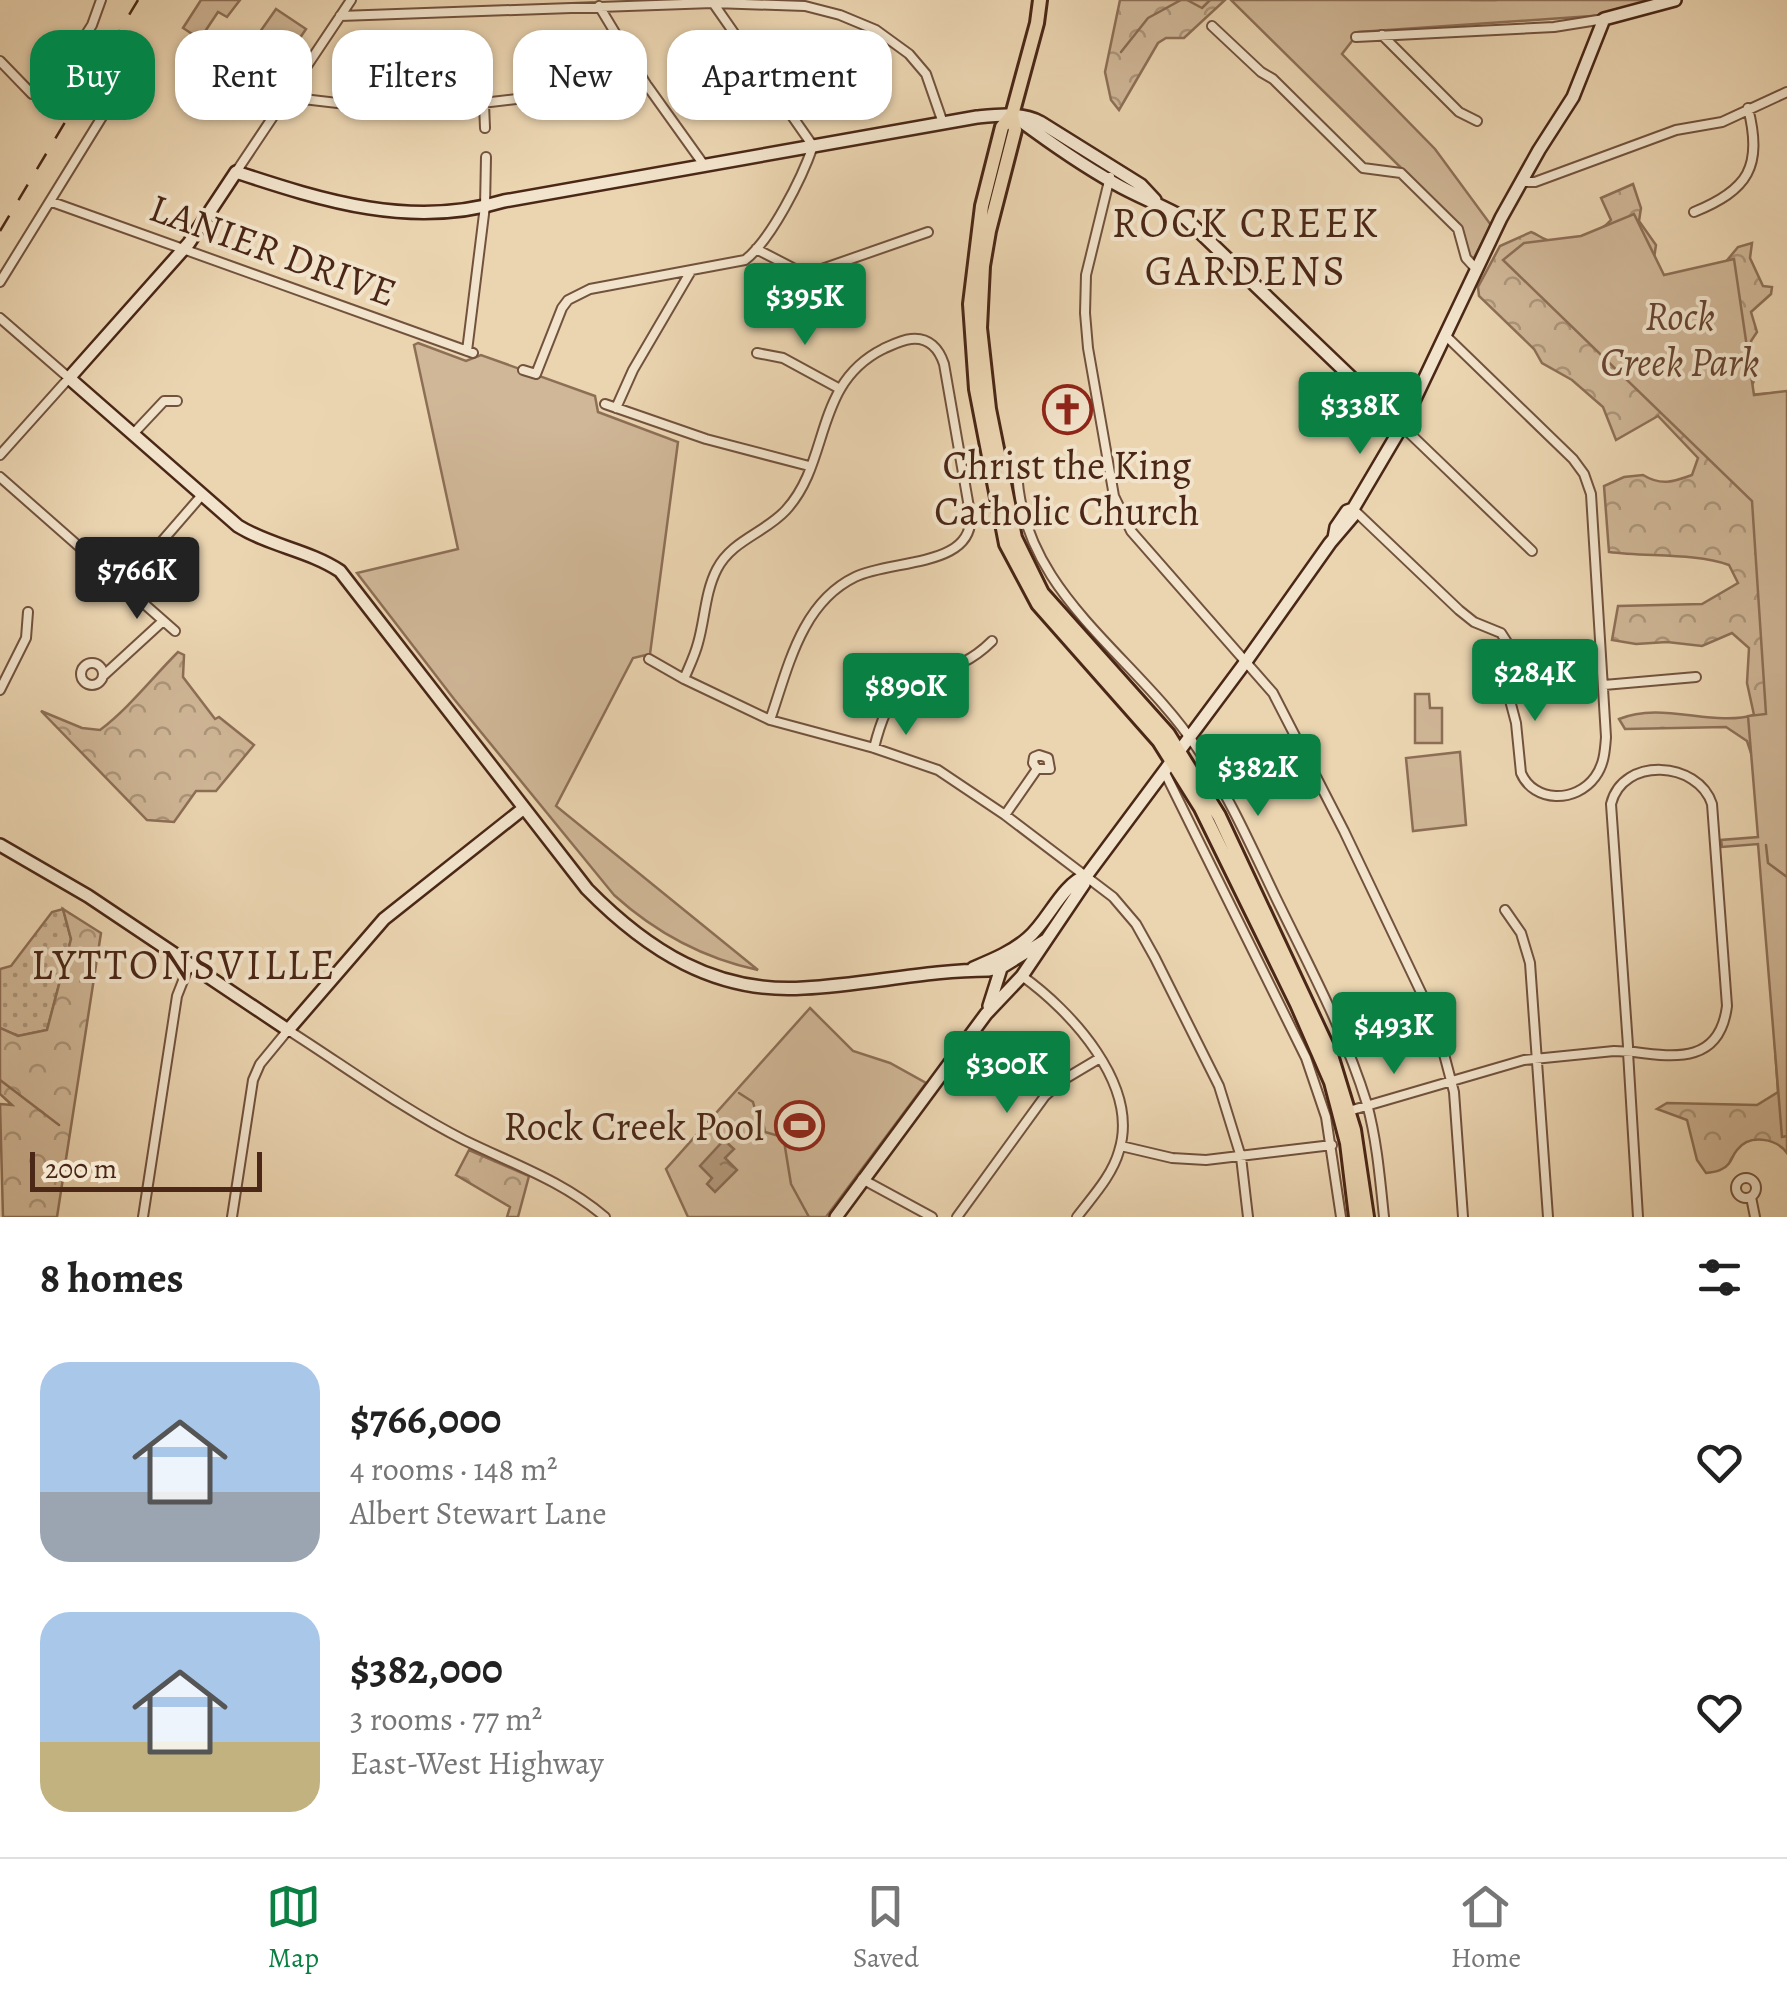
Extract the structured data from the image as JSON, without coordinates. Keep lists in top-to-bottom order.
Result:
{
  "streets": {
    "street": ["LANIER DRIVE"]
  },
  "districts": ["ROCK CREEK GARDENS", "LYTTONSVILLE"],
  "parks": ["Rock Creek Park"],
  "places": {
    "church": ["Christ the King Catholic Church"],
    "sports": ["Rock Creek Pool"]
  },
  "scale_bar": "200 m",
  "page": {
    "chip": [
      "Buy",
      "Rent",
      "Filters",
      "New",
      "Apartment"
    ],
    "price": [
      "$395K",
      "$338K",
      "$766K",
      "$284K",
      "$890K",
      "$382K",
      "$493K",
      "$300K"
    ],
    "scale": "200 m",
    "heading": "8 homes",
    "list": [
      {
        "name": "$766,000",
        "note": "4 rooms · 148 m² · Albert Stewart Lane"
      },
      {
        "name": "$382,000",
        "note": "3 rooms · 77 m² · East-West Highway"
      }
    ],
    "tabs": ["Map", "Saved", "Home"]
  }
}
